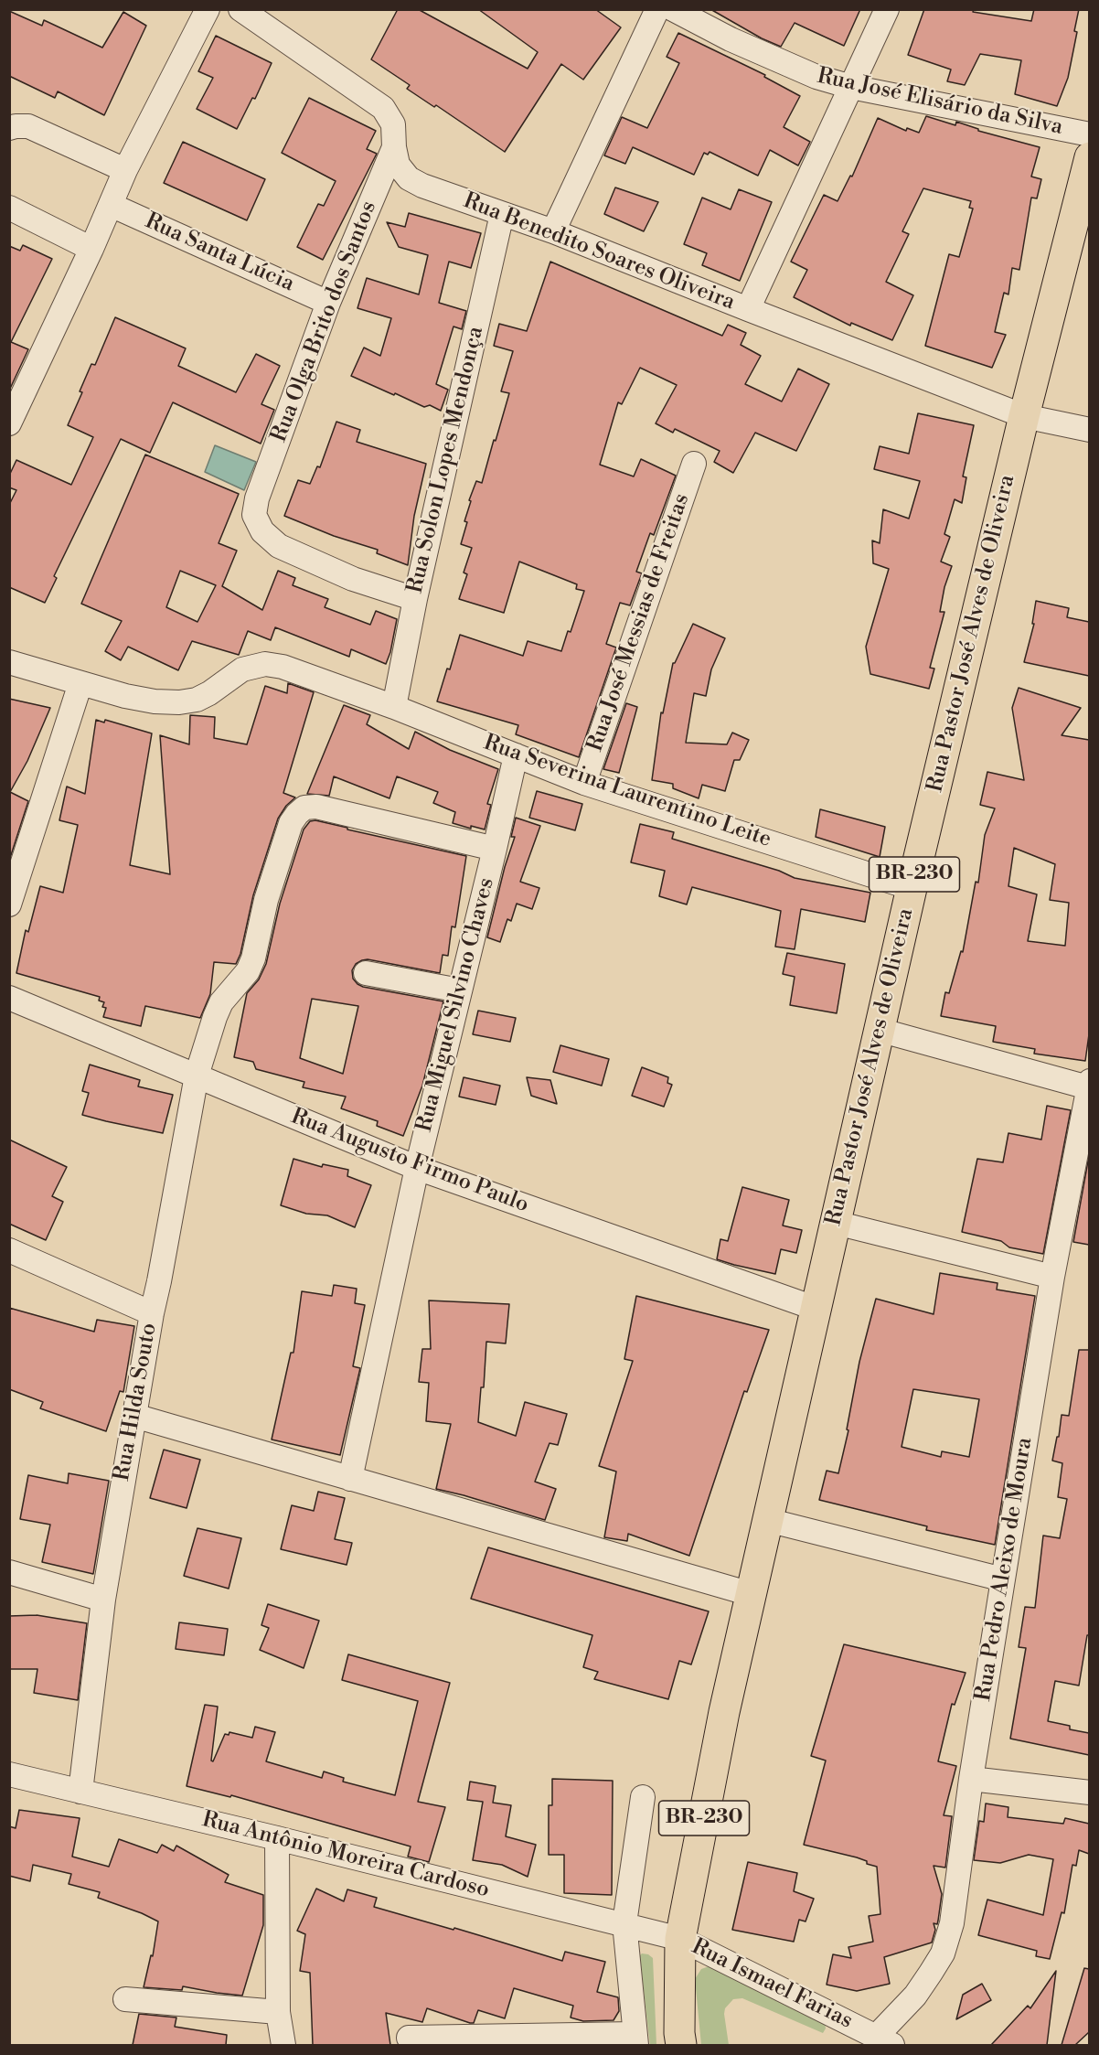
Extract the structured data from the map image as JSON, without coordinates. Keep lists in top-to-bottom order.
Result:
{
  "streets": {
    "main road": ["Rua Pastor José Alves de Oliveira", "BR-230"],
    "street": [
      "Rua José Elisário da Silva",
      "Rua Benedito Soares Oliveira",
      "Rua Santa Lúcia",
      "Rua Olga Brito dos Santos",
      "Rua Solon Lopes Mendonça",
      "Rua José Messias de Freitas",
      "Rua Severina Laurentino Leite",
      "Rua Miguel Silvino Chaves",
      "Rua Augusto Firmo Paulo",
      "Rua Hilda Souto",
      "Rua Pedro Aleixo de Moura",
      "Rua Antônio Moreira Cardoso",
      "Rua Ismael Farias"
    ]
  },
  "crossings": [
    ["Rua Benedito Soares Oliveira", "Rua Olga Brito dos Santos"],
    ["Rua Benedito Soares Oliveira", "Rua Solon Lopes Mendonça"],
    ["Rua Benedito Soares Oliveira", "Rua Pastor José Alves de Oliveira"],
    ["Rua Santa Lúcia", "Rua Olga Brito dos Santos"],
    ["Rua Olga Brito dos Santos", "Rua Solon Lopes Mendonça"],
    ["Rua Solon Lopes Mendonça", "Rua Severina Laurentino Leite"],
    ["Rua José Messias de Freitas", "Rua Severina Laurentino Leite"],
    ["Rua Pastor José Alves de Oliveira", "Rua Severina Laurentino Leite"],
    ["Rua Pastor José Alves de Oliveira", "BR-230"],
    ["Rua Pastor José Alves de Oliveira", "Rua Augusto Firmo Paulo"],
    ["Rua Severina Laurentino Leite", "Rua Miguel Silvino Chaves"],
    ["BR-230", "Rua Antônio Moreira Cardoso"],
    ["BR-230", "Rua Ismael Farias"],
    ["Rua Miguel Silvino Chaves", "Rua Augusto Firmo Paulo"],
    ["Rua Miguel Silvino Chaves", "Rua Hilda Souto"],
    ["Rua Augusto Firmo Paulo", "Rua Hilda Souto"],
    ["Rua Hilda Souto", "Rua Antônio Moreira Cardoso"],
    ["Rua Pedro Aleixo de Moura", "Rua Ismael Farias"],
    ["Rua Antônio Moreira Cardoso", "Rua Ismael Farias"]
  ]
}
